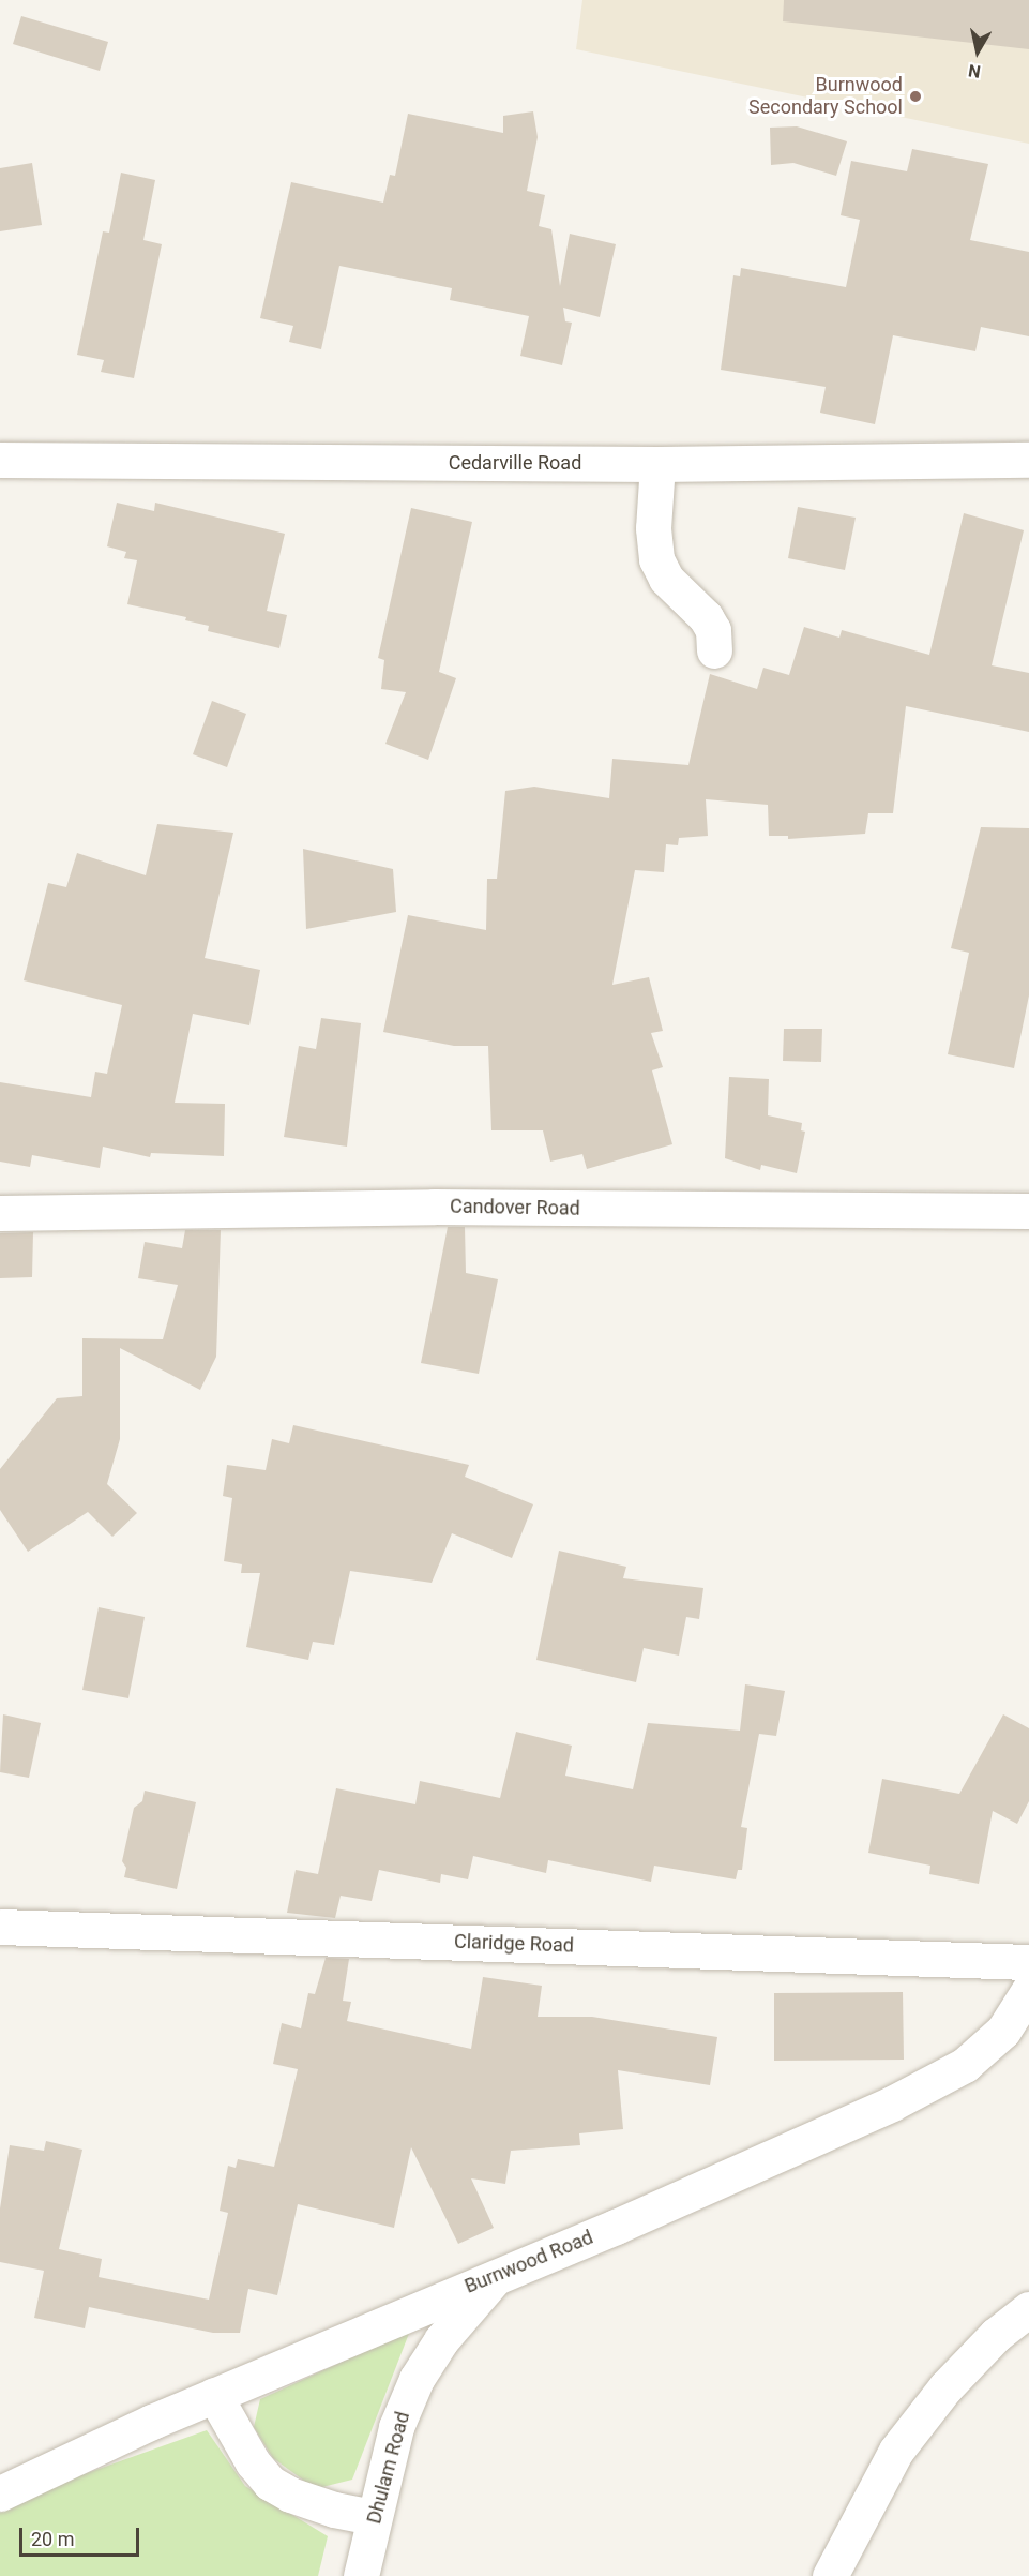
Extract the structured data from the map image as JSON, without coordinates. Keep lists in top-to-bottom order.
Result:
{
  "streets": {
    "street": [
      "Cedarville Road",
      "Candover Road",
      "Claridge Road",
      "Burnwood Road",
      "Dhulam Road"
    ]
  },
  "crossings": [
    ["Burnwood Road", "Dhulam Road"]
  ],
  "places": ["Burnwood Secondary School"],
  "scale_bar": "20 m",
  "north": "bottom"
}
